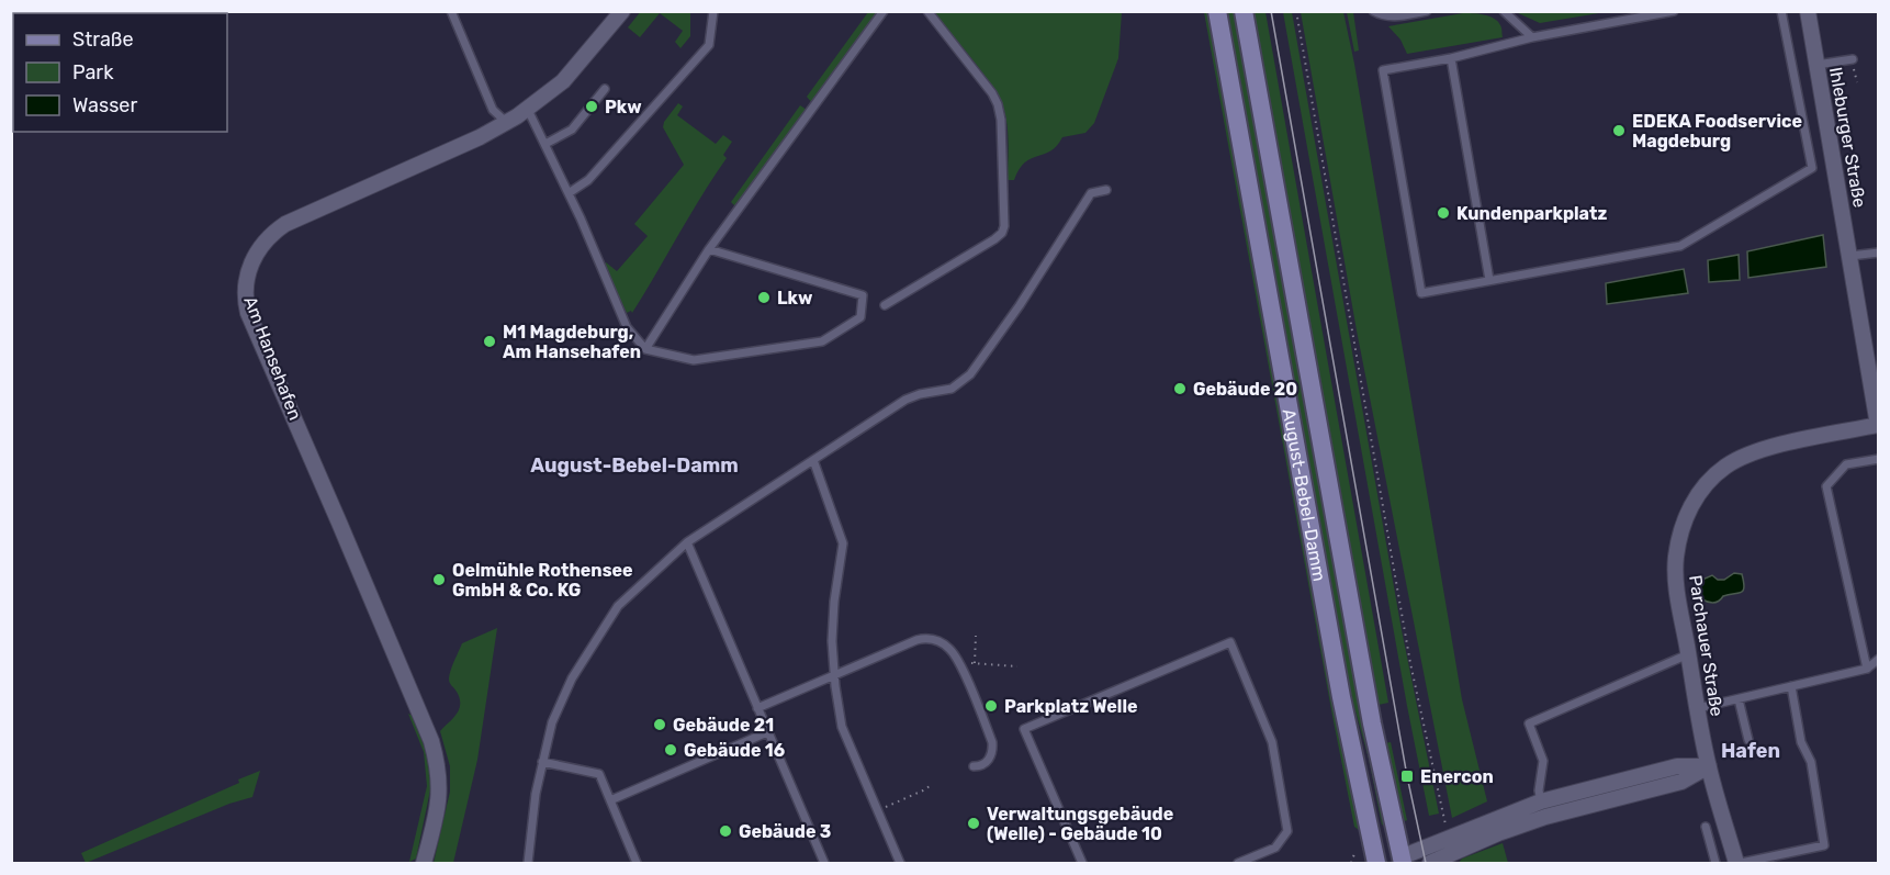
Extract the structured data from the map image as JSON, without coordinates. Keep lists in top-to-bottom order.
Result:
{
  "streets": {
    "main road": ["August-Bebel-Damm"],
    "street": ["Ihleburger Straße", "Am Hansehafen", "Parchauer Straße"]
  },
  "crossings": [
    ["Ihleburger Straße", "Parchauer Straße"]
  ],
  "districts": ["August-Bebel-Damm", "Hafen"],
  "places": {
    "other": [
      "Pkw",
      "EDEKA Foodservice Magdeburg",
      "Kundenparkplatz",
      "Lkw",
      "M1 Magdeburg, Am Hansehafen",
      "Gebäude 20",
      "Oelmühle Rothensee GmbH & Co. KG",
      "Parkplatz Welle",
      "Gebäude 21",
      "Gebäude 16",
      "Verwaltungsgebäude (Welle) - Gebäude 10",
      "Gebäude 3"
    ],
    "transit": ["Enercon"]
  },
  "legend": ["Straße", "Park", "Wasser"]
}
